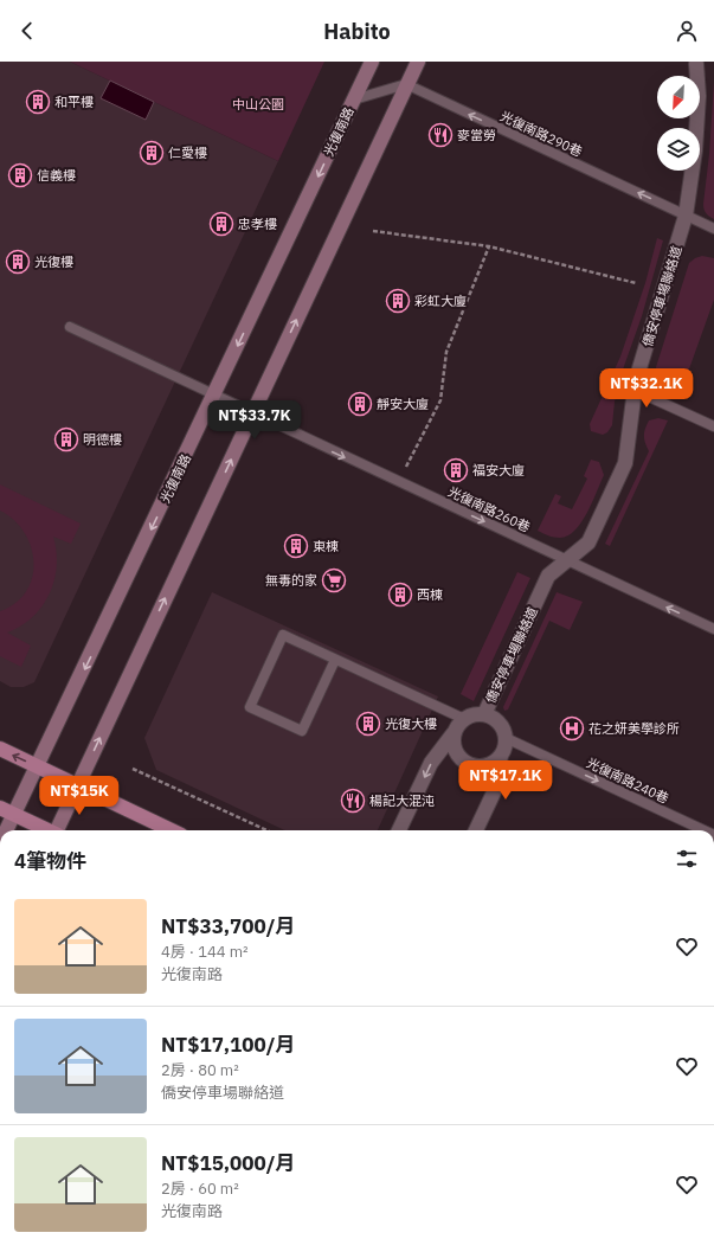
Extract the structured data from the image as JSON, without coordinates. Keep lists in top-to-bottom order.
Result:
{
  "streets": {
    "main road": ["光復南路"],
    "street": ["僑安停車場聯絡道"],
    "lane": ["光復南路290巷", "光復南路260巷", "光復南路240巷"]
  },
  "crossings": [
    ["光復南路", "光復南路260巷"],
    ["光復南路290巷", "僑安停車場聯絡道"],
    ["僑安停車場聯絡道", "光復南路260巷"],
    ["僑安停車場聯絡道", "光復南路240巷"]
  ],
  "one_way": ["光復南路290巷", "光復南路240巷"],
  "parks": ["中山公園"],
  "places": {
    "building": [
      "和平樓",
      "仁愛樓",
      "信義樓",
      "忠孝樓",
      "光復樓",
      "彩虹大廈",
      "靜安大廈",
      "明德樓",
      "福安大廈",
      "東棟",
      "西棟",
      "光復大樓"
    ],
    "restaurant": ["麥當勞", "楊記大混沌"],
    "supermarket": ["無毒的家"],
    "hospital": ["花之妍美學診所"]
  },
  "north": "bottom left",
  "page": {
    "header": "Habito",
    "price": [
      "NT$32.1K",
      "NT$33.7K",
      "NT$17.1K",
      "NT$15K"
    ],
    "heading": "4筆物件",
    "list": [
      {
        "name": "NT$33,700/月",
        "note": "4房 · 144 m² · 光復南路"
      },
      {
        "name": "NT$17,100/月",
        "note": "2房 · 80 m² · 僑安停車場聯絡道"
      },
      {
        "name": "NT$15,000/月",
        "note": "2房 · 60 m² · 光復南路"
      }
    ]
  }
}
